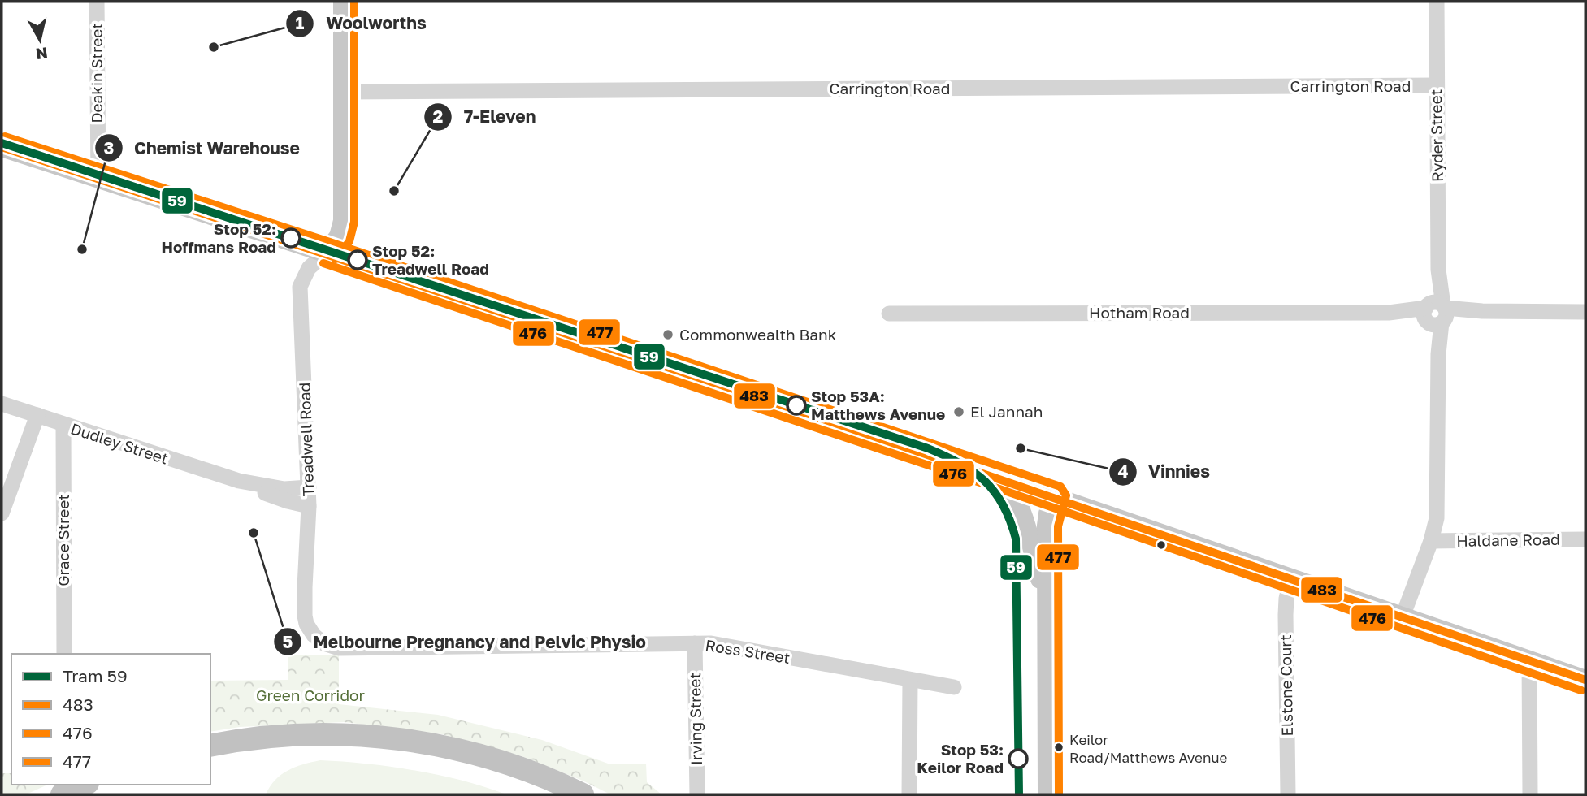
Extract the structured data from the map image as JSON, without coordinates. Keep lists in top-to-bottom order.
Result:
{
  "streets": {
    "street": [
      "Deakin Street",
      "Carrington Road",
      "Ryder Street",
      "Hotham Road",
      "Treadwell Road",
      "Dudley Street",
      "Grace Street",
      "Haldane Road",
      "Ross Street",
      "Elstone Court",
      "Irving Street"
    ]
  },
  "crossings": [
    ["Carrington Road", "Ryder Street"],
    ["Ryder Street", "Hotham Road"],
    ["Ryder Street", "Haldane Road"],
    ["Treadwell Road", "Dudley Street"],
    ["Treadwell Road", "Ross Street"],
    ["Dudley Street", "Grace Street"],
    ["Ross Street", "Irving Street"]
  ],
  "parks": ["Green Corridor"],
  "places": [
    "Woolworths",
    "7-Eleven",
    "Stop 52: Hoffmans Road",
    "Chemist Warehouse",
    "Stop 52: Treadwell Road",
    "Commonwealth Bank",
    "Stop 53A: Matthews Avenue",
    "El Jannah",
    "Vinnies",
    "Melbourne Pregnancy and Pelvic Physio",
    "Keilor Road/Matthews Avenue",
    "Stop 53: Keilor Road"
  ],
  "lines": [
    "transit line 476",
    "transit line 477",
    "tram line 59",
    "transit line 483"
  ],
  "legend": [
    "Tram 59",
    "483",
    "476",
    "477"
  ],
  "north": "bottom"
}
